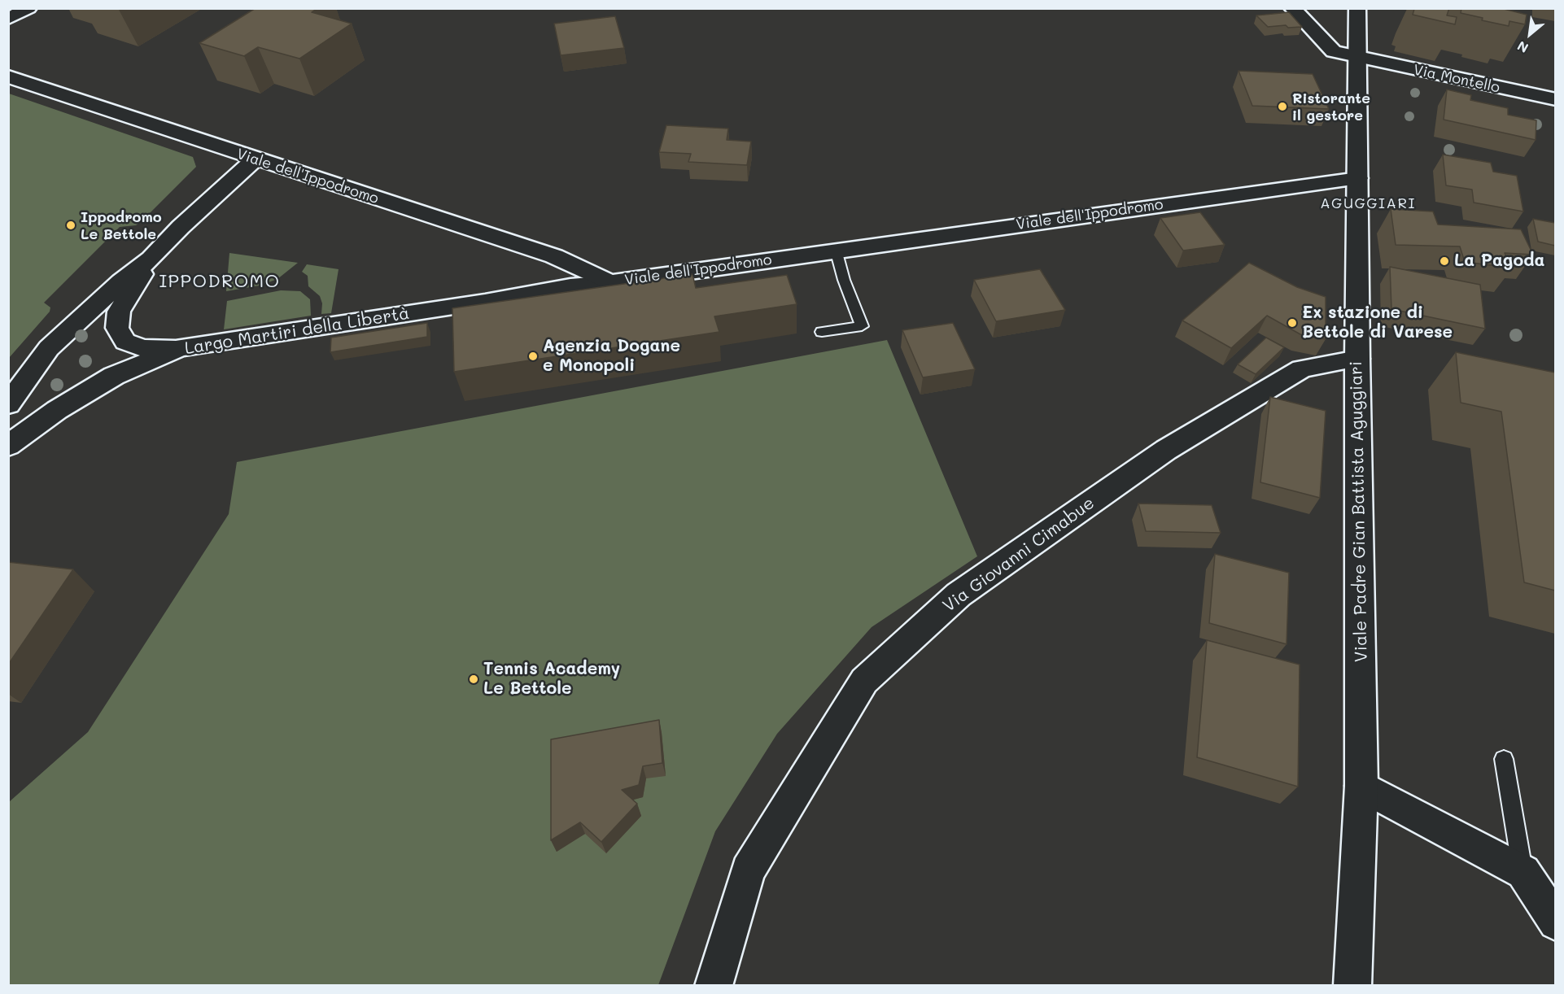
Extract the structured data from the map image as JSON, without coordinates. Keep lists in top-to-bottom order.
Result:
{
  "streets": {
    "street": [
      "Via Montello",
      "Viale dell'Ippodromo",
      "Largo Martiri della Libertà",
      "Viale Padre Gian Battista Aguggiari",
      "Via Giovanni Cimabue"
    ]
  },
  "crossings": [
    ["Via Montello", "Viale Padre Gian Battista Aguggiari"],
    ["Viale dell'Ippodromo", "Largo Martiri della Libertà"],
    ["Viale dell'Ippodromo", "Viale Padre Gian Battista Aguggiari"],
    ["Viale Padre Gian Battista Aguggiari", "Via Giovanni Cimabue"]
  ],
  "districts": ["AGUGGIARI", "IPPODROMO"],
  "places": [
    "Ristorante il gestore",
    "Ippodromo Le Bettole",
    "La Pagoda",
    "Ex stazione di Bettole di Varese",
    "Agenzia Dogane e Monopoli",
    "Tennis Academy Le Bettole"
  ],
  "north": "bottom left"
}
